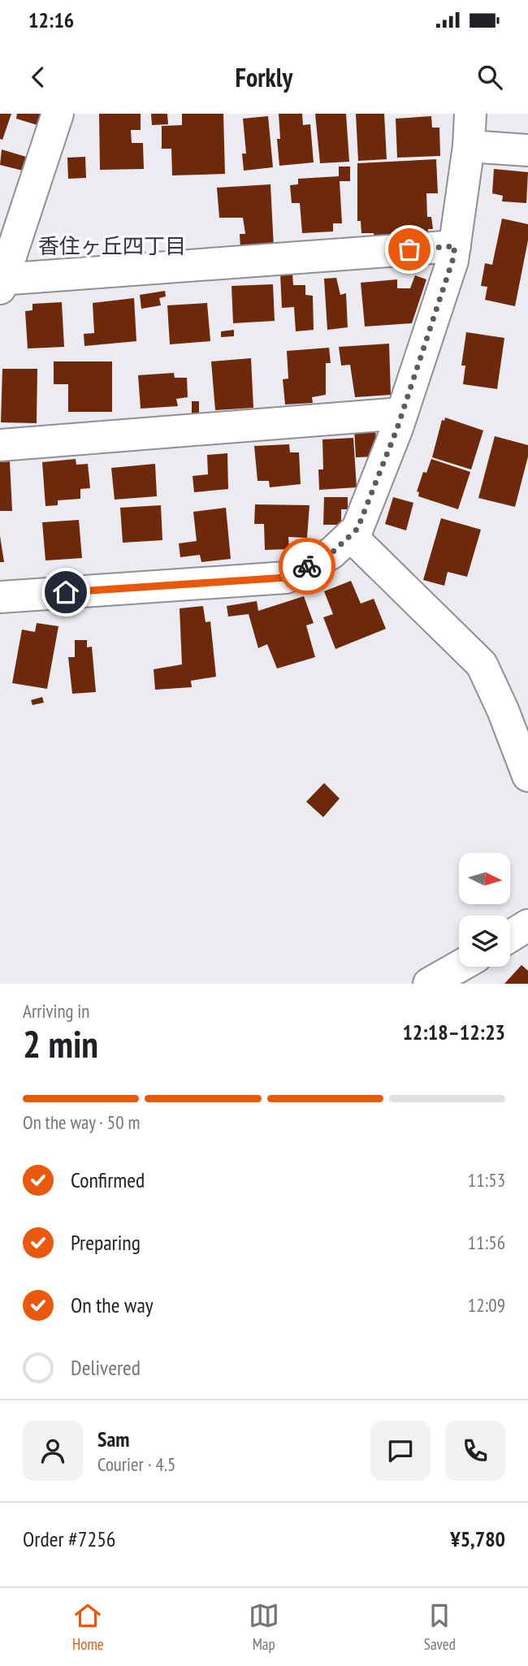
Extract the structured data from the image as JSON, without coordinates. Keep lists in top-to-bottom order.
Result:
{
  "districts": ["香住ヶ丘四丁目"],
  "north": "right",
  "page": {
    "status": "12:16",
    "header": "Forkly",
    "heading": ["2 min", "Arriving in", "12:18–12:23"],
    "panel": [
      "Sam",
      "Courier · 4.5",
      "Order #7256",
      "¥5,780"
    ],
    "bar": "On the way · 50 m",
    "list": [
      ["Confirmed", "11:53"],
      ["Preparing", "11:56"],
      ["On the way", "12:09"],
      "Delivered"
    ],
    "tabs": ["Home", "Map", "Saved"]
  }
}
